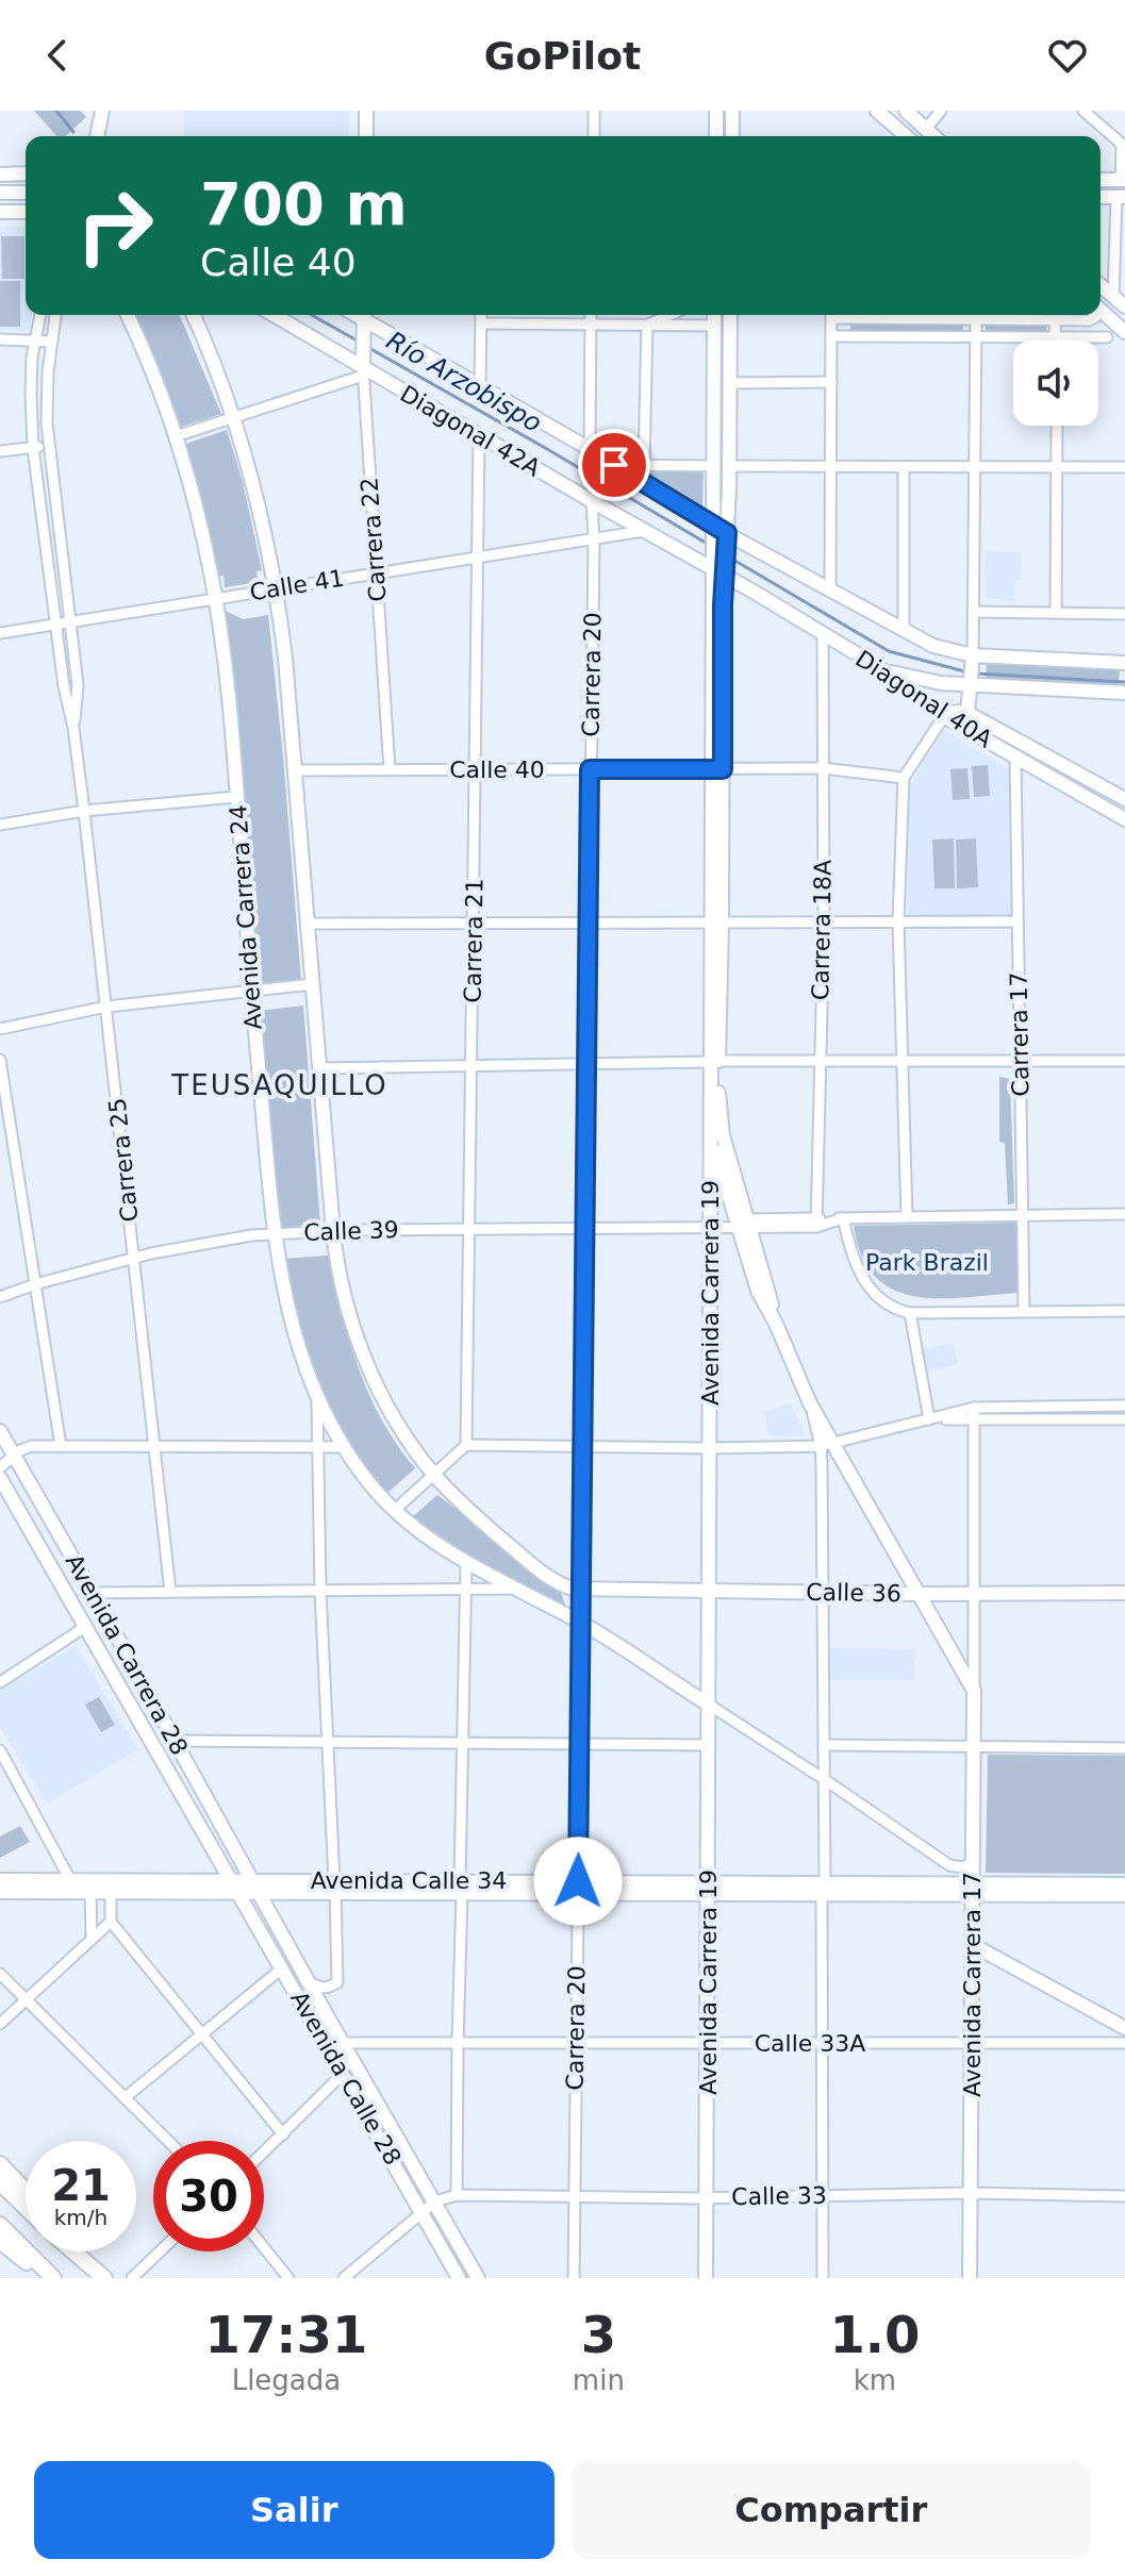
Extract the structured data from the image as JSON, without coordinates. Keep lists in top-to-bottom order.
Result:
{
  "streets": {
    "main road": [
      "Diagonal 42A",
      "Carrera 22",
      "Diagonal 40A",
      "Avenida Carrera 24",
      "Avenida Carrera 19",
      "Calle 36",
      "Avenida Carrera 28",
      "Avenida Calle 34",
      "Avenida Carrera 17",
      "Avenida Calle 28"
    ],
    "street": [
      "Calle 41",
      "Carrera 20",
      "Calle 40",
      "Carrera 18A",
      "Carrera 21",
      "Carrera 17",
      "Carrera 25",
      "Calle 39",
      "Calle 33A",
      "Calle 33"
    ]
  },
  "crossings": [
    ["Diagonal 42A", "Carrera 22"],
    ["Diagonal 42A", "Calle 41"],
    ["Diagonal 42A", "Carrera 20"],
    ["Diagonal 42A", "Diagonal 40A"],
    ["Diagonal 42A", "Carrera 21"],
    ["Diagonal 42A", "Avenida Carrera 19"],
    ["Carrera 22", "Calle 41"],
    ["Carrera 22", "Calle 40"],
    ["Calle 41", "Carrera 20"],
    ["Calle 41", "Avenida Carrera 24"],
    ["Calle 41", "Carrera 21"],
    ["Calle 41", "Carrera 25"],
    ["Carrera 20", "Calle 40"],
    ["Carrera 20", "Avenida Carrera 24"],
    ["Carrera 20", "Calle 39"],
    ["Carrera 20", "Calle 36"],
    ["Carrera 20", "Avenida Calle 34"],
    ["Carrera 20", "Calle 33A"],
    ["Carrera 20", "Calle 33"],
    ["Diagonal 40A", "Carrera 18A"],
    ["Diagonal 40A", "Carrera 17"],
    ["Diagonal 40A", "Avenida Carrera 19"],
    ["Calle 40", "Carrera 18A"],
    ["Calle 40", "Carrera 21"],
    ["Calle 40", "Avenida Carrera 19"],
    ["Avenida Carrera 24", "Calle 39"],
    ["Avenida Carrera 24", "Avenida Carrera 19"],
    ["Carrera 18A", "Calle 39"],
    ["Carrera 21", "Calle 39"],
    ["Carrera 17", "Calle 39"],
    ["Carrera 25", "Calle 39"],
    ["Calle 39", "Avenida Carrera 19"],
    ["Avenida Carrera 19", "Calle 36"],
    ["Avenida Carrera 19", "Avenida Calle 34"],
    ["Avenida Carrera 19", "Calle 33A"],
    ["Avenida Carrera 19", "Calle 33"],
    ["Avenida Carrera 28", "Avenida Calle 34"],
    ["Avenida Carrera 28", "Avenida Calle 28"],
    ["Avenida Calle 34", "Avenida Carrera 17"],
    ["Avenida Calle 34", "Avenida Calle 28"],
    ["Avenida Carrera 17", "Calle 33A"],
    ["Avenida Carrera 17", "Calle 33"],
    ["Calle 33A", "Avenida Calle 28"],
    ["Avenida Calle 28", "Calle 33"]
  ],
  "districts": ["TEUSAQUILLO"],
  "water": ["Río Arzobispo"],
  "parks": ["Park Brazil"],
  "page": {
    "header": "GoPilot",
    "turn": ["700 m", "Calle 40"],
    "speed": "21 km/h",
    "limit": "30",
    "eta": [
      "17:31",
      "Llegada",
      "3",
      "min",
      "1.0",
      "km"
    ],
    "buttons": ["Salir", "Compartir"]
  }
}
